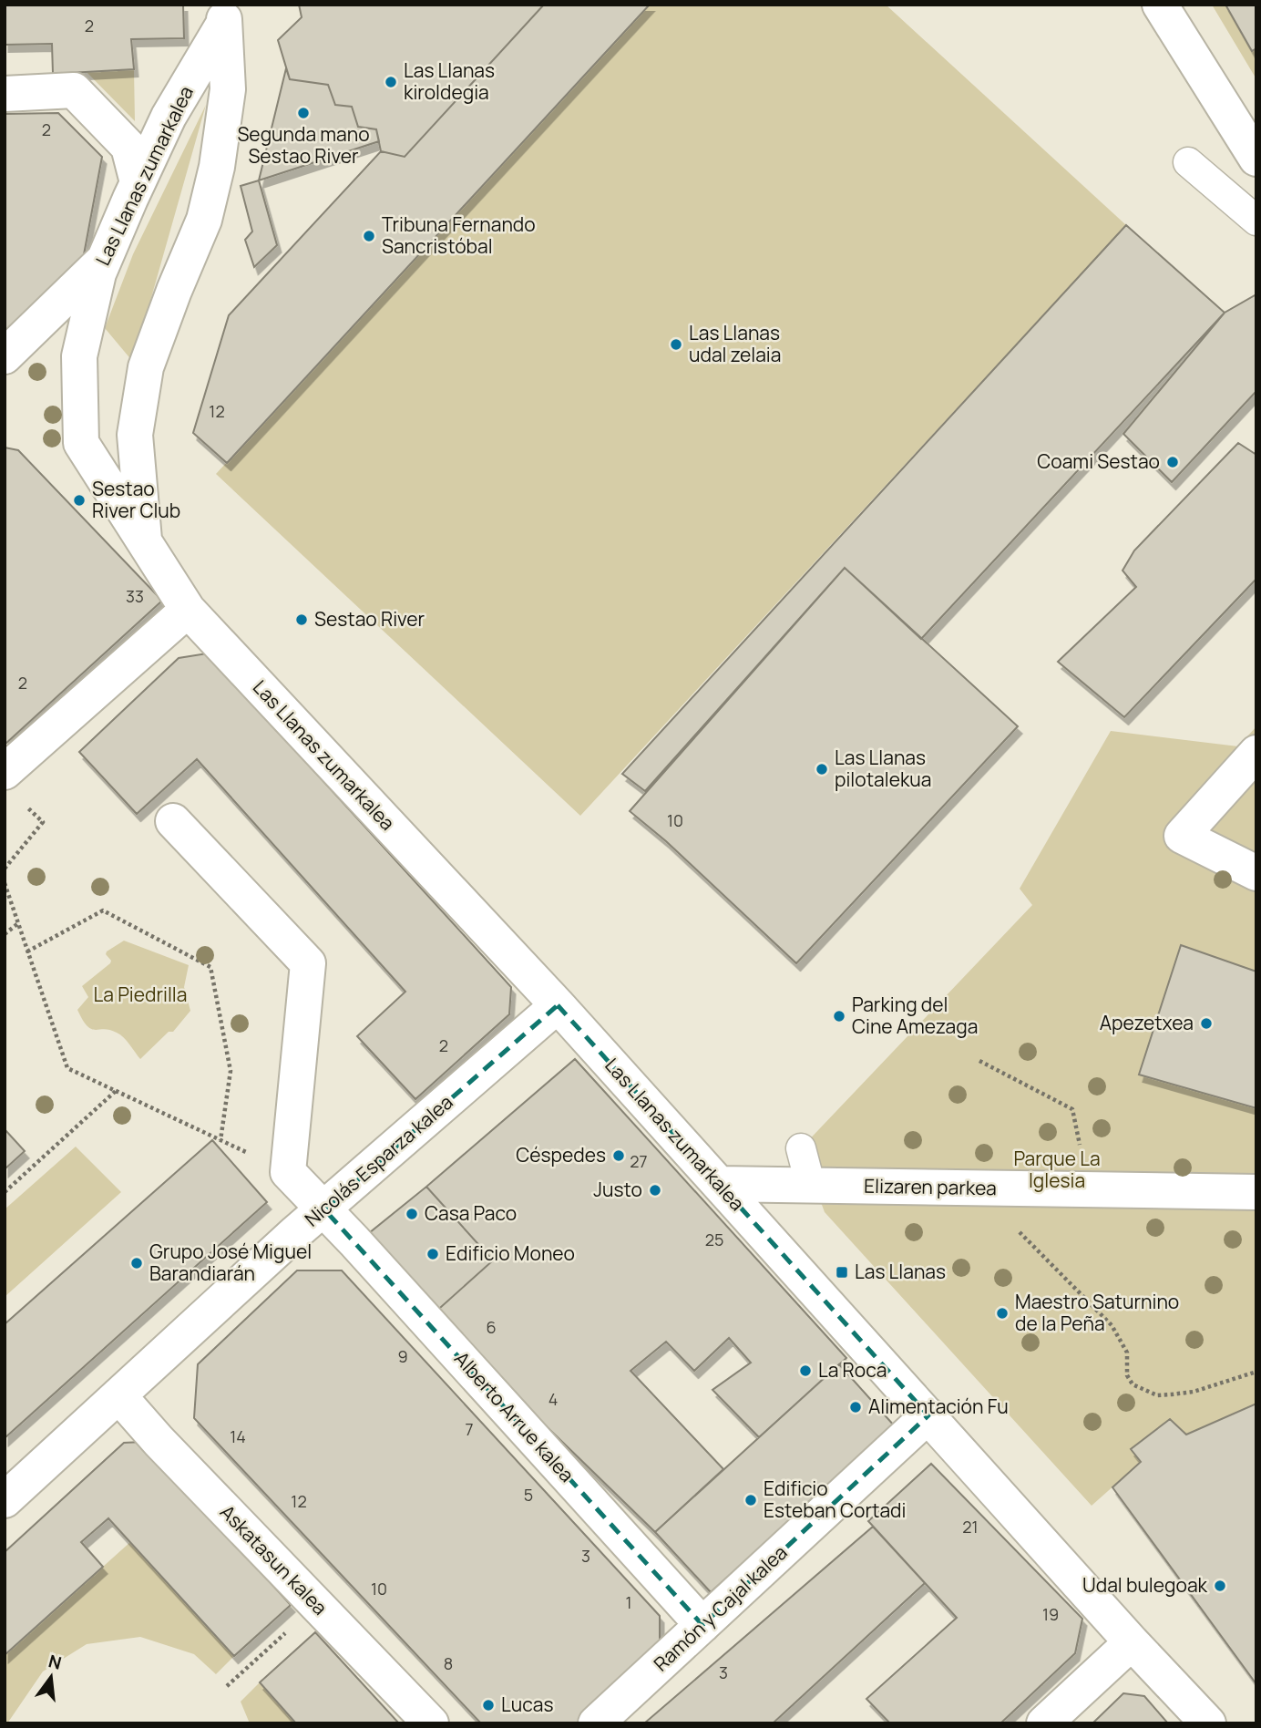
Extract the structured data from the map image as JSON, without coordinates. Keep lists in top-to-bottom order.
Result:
{
  "streets": {
    "street": [
      "Las Llanas zumarkalea",
      "Nicolás Esparza kalea",
      "Elizaren parkea",
      "Alberto Arrue kalea",
      "Askatasun kalea",
      "Ramón y Cajal kalea"
    ]
  },
  "crossings": [
    ["Las Llanas zumarkalea", "Nicolás Esparza kalea"],
    ["Las Llanas zumarkalea", "Elizaren parkea"],
    ["Las Llanas zumarkalea", "Ramón y Cajal kalea"],
    ["Nicolás Esparza kalea", "Alberto Arrue kalea"],
    ["Nicolás Esparza kalea", "Askatasun kalea"],
    ["Alberto Arrue kalea", "Ramón y Cajal kalea"]
  ],
  "parks": ["La Piedrilla", "Parque La Iglesia"],
  "places": {
    "other": [
      "Las Llanas kiroldegia",
      "Segunda mano Sestao River",
      "Tribuna Fernando Sancristóbal",
      "Las Llanas udal zelaia",
      "Coami Sestao",
      "Sestao River Club",
      "Sestao River",
      "Las Llanas pilotalekua",
      "Parking del Cine Amezaga",
      "Apezetxea",
      "Céspedes",
      "Justo",
      "Casa Paco",
      "Edificio Moneo",
      "Grupo José Miguel Barandiarán",
      "Maestro Saturnino de la Peña",
      "La Roca",
      "Alimentación Fu",
      "Edificio Esteban Cortadi",
      "Udal bulegoak",
      "Lucas"
    ],
    "transit": ["Las Llanas"]
  },
  "house_numbers": [
    "2",
    "2",
    "12",
    "33",
    "2",
    "10",
    "2",
    "27",
    "25",
    "6",
    "9",
    "4",
    "7",
    "14",
    "5",
    "12",
    "21",
    "3",
    "10",
    "1",
    "19",
    "8",
    "3"
  ],
  "north": "top"
}
